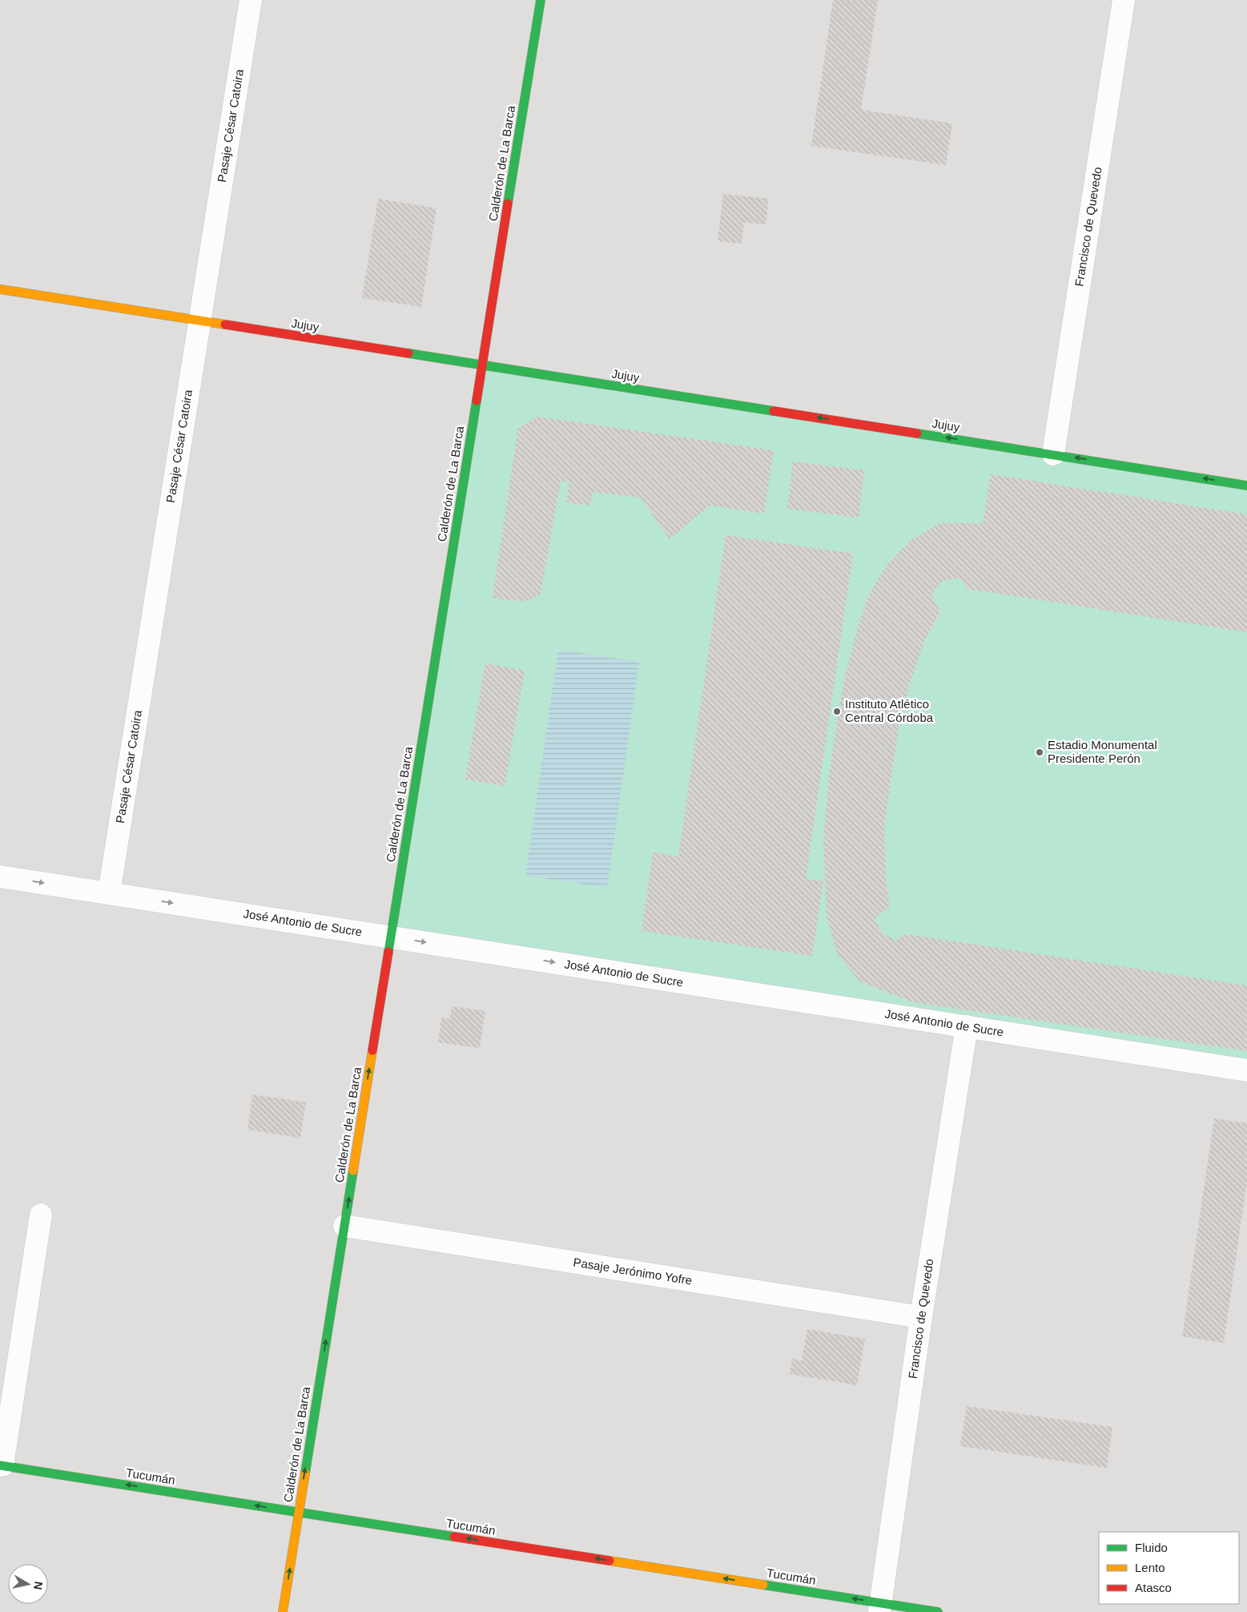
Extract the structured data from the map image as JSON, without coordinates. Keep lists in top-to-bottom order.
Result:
{
  "streets": {
    "street": [
      "Pasaje César Catoira",
      "Calderón de La Barca",
      "Francisco de Quevedo",
      "Jujuy",
      "José Antonio de Sucre",
      "Pasaje Jerónimo Yofre",
      "Tucumán"
    ]
  },
  "crossings": [
    ["Pasaje César Catoira", "Jujuy"],
    ["Pasaje César Catoira", "José Antonio de Sucre"],
    ["Calderón de La Barca", "Jujuy"],
    ["Calderón de La Barca", "José Antonio de Sucre"],
    ["Calderón de La Barca", "Pasaje Jerónimo Yofre"],
    ["Calderón de La Barca", "Tucumán"],
    ["Francisco de Quevedo", "Jujuy"],
    ["Francisco de Quevedo", "José Antonio de Sucre"],
    ["Francisco de Quevedo", "Pasaje Jerónimo Yofre"],
    ["Francisco de Quevedo", "Tucumán"]
  ],
  "one_way": [
    "Calderón de La Barca",
    "Jujuy",
    "José Antonio de Sucre",
    "Tucumán"
  ],
  "places": ["Instituto Atlético Central Córdoba", "Estadio Monumental Presidente Perón"],
  "legend": ["Fluido", "Lento", "Atasco"],
  "north": "right"
}
